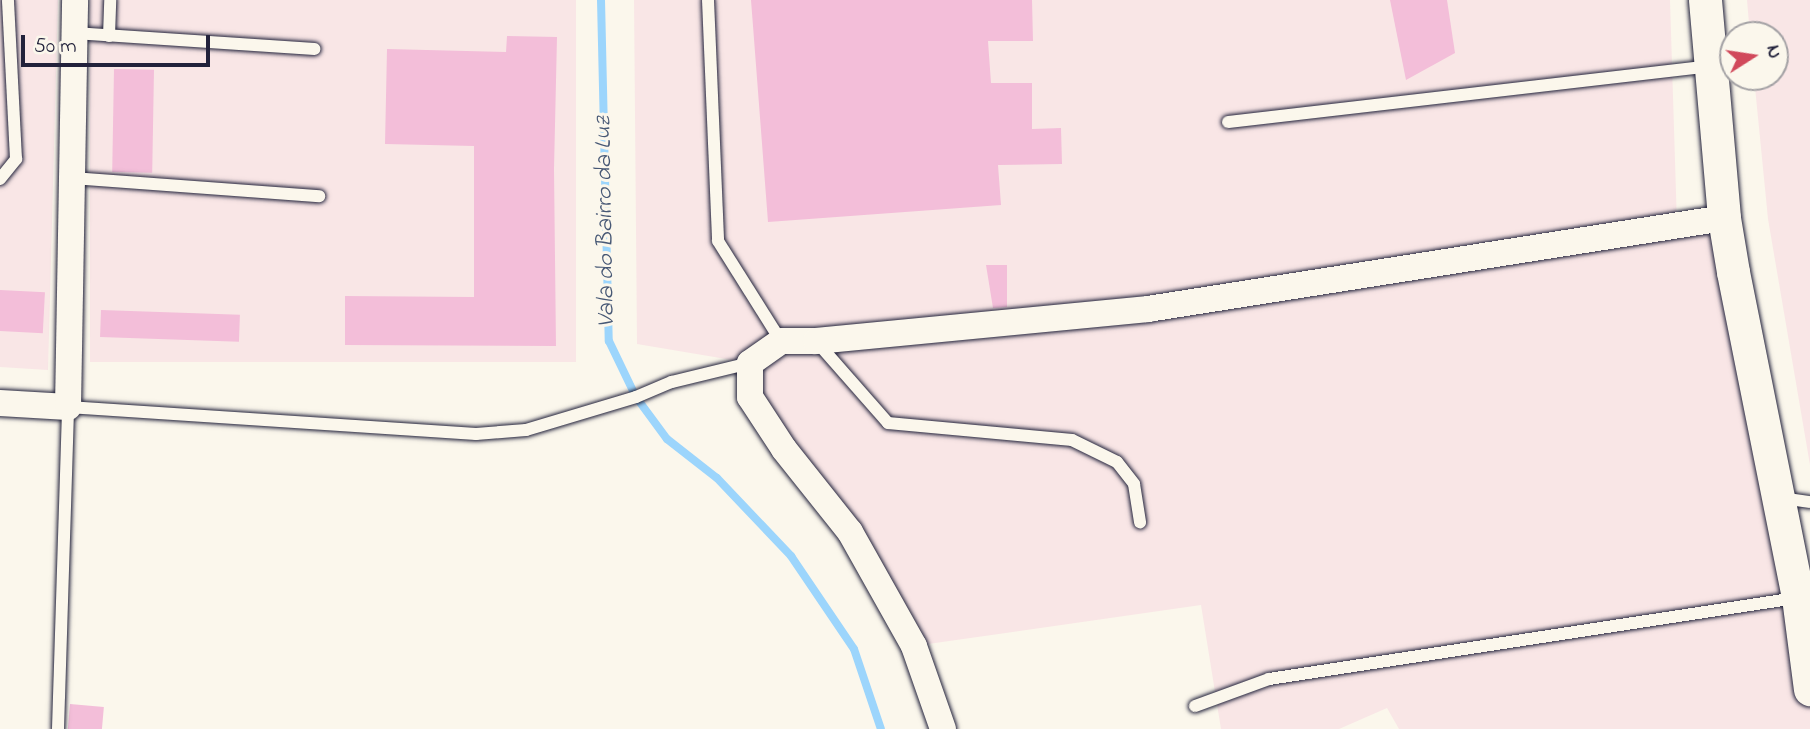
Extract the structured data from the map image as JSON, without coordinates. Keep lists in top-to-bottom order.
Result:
{
  "water": ["Vala do Bairro da Luz"],
  "scale_bar": "50 m",
  "north": "right"
}
